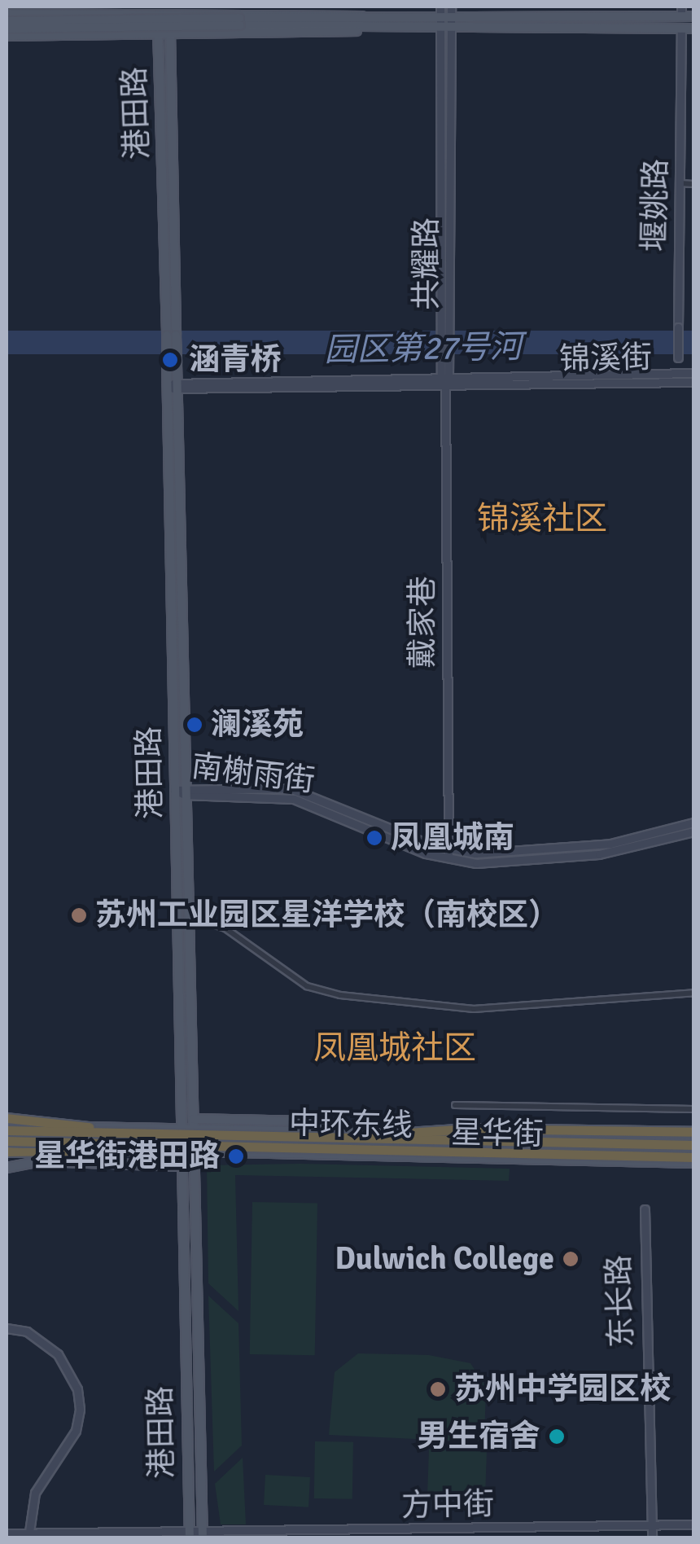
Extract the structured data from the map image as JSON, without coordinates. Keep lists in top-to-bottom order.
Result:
{
  "streets": {
    "highway": ["中环东线"],
    "main road": ["港田路", "星华街"],
    "street": [
      "堰姚路",
      "共耀路",
      "锦溪街",
      "戴家巷",
      "南榭雨街",
      "东长路",
      "方中街"
    ]
  },
  "crossings": [
    ["港田路", "锦溪街"],
    ["港田路", "南榭雨街"],
    ["港田路", "星华街"],
    ["港田路", "方中街"],
    ["堰姚路", "锦溪街"],
    ["共耀路", "锦溪街"],
    ["锦溪街", "戴家巷"],
    ["戴家巷", "南榭雨街"],
    ["中环东线", "星华街"],
    ["东长路", "方中街"]
  ],
  "districts": ["锦溪社区", "凤凰城社区"],
  "water": ["园区第27号河"],
  "places": [
    "涵青桥",
    "澜溪苑",
    "凤凰城南",
    "苏州工业园区星洋学校（南校区）",
    "星华街港田路",
    "Dulwich College",
    "苏州中学园区校",
    "男生宿舍"
  ]
}
